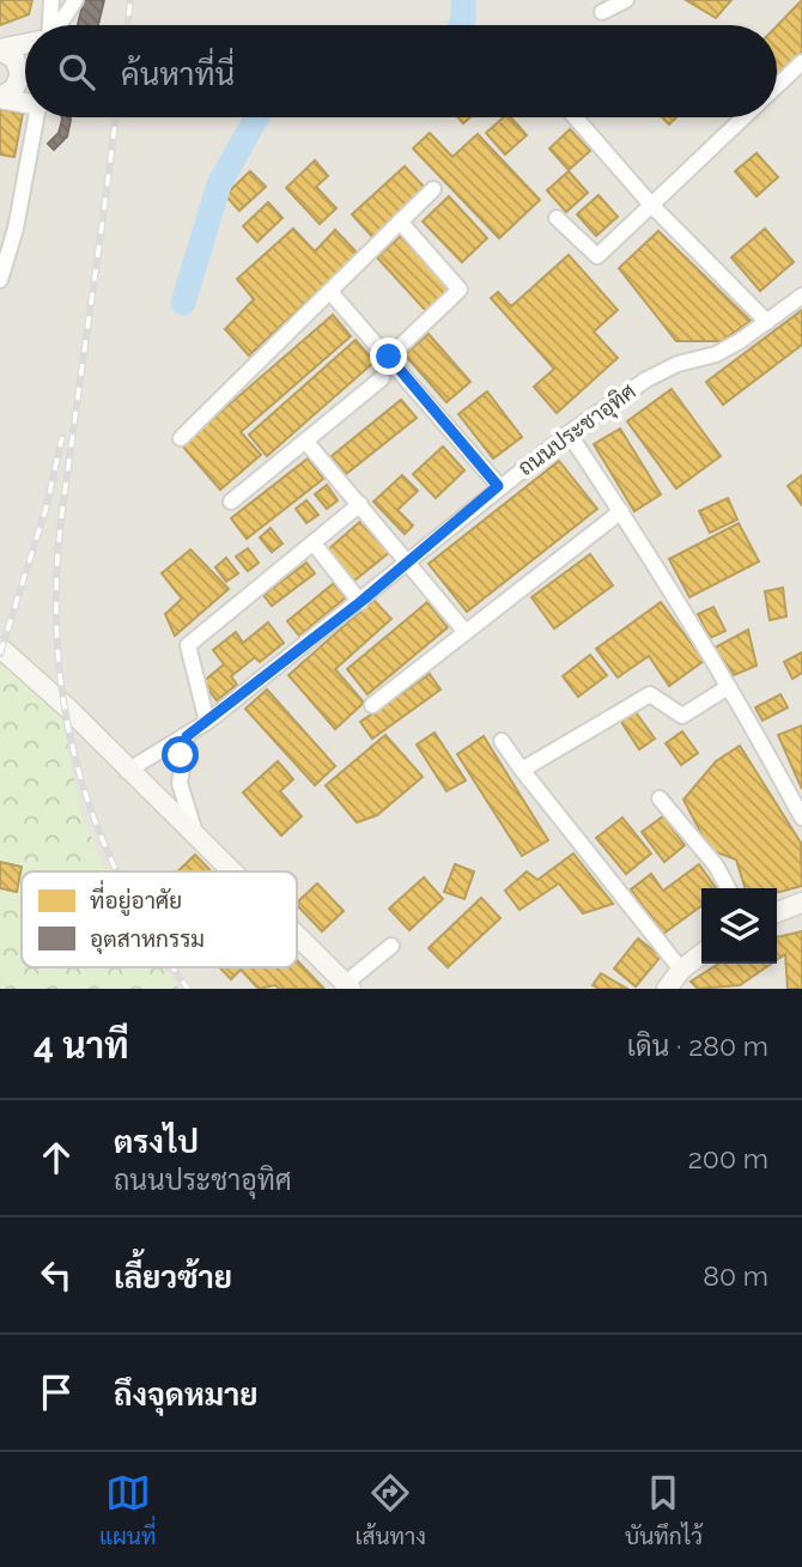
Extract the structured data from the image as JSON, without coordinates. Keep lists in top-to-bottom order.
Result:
{
  "streets": {
    "street": ["ถนนประชาอุทิศ"]
  },
  "legend": ["ที่อยู่อาศัย", "อุตสาหกรรม"],
  "page": {
    "search": "ค้นหาที่นี่",
    "heading": ["4 นาที", "เดิน · 280 m"],
    "list": [
      ["ตรงไป", "ถนนประชาอุทิศ", "200 m"],
      ["เลี้ยวซ้าย", "80 m"],
      "ถึงจุดหมาย"
    ],
    "nav": ["แผนที่", "เส้นทาง", "บันทึกไว้"]
  }
}
